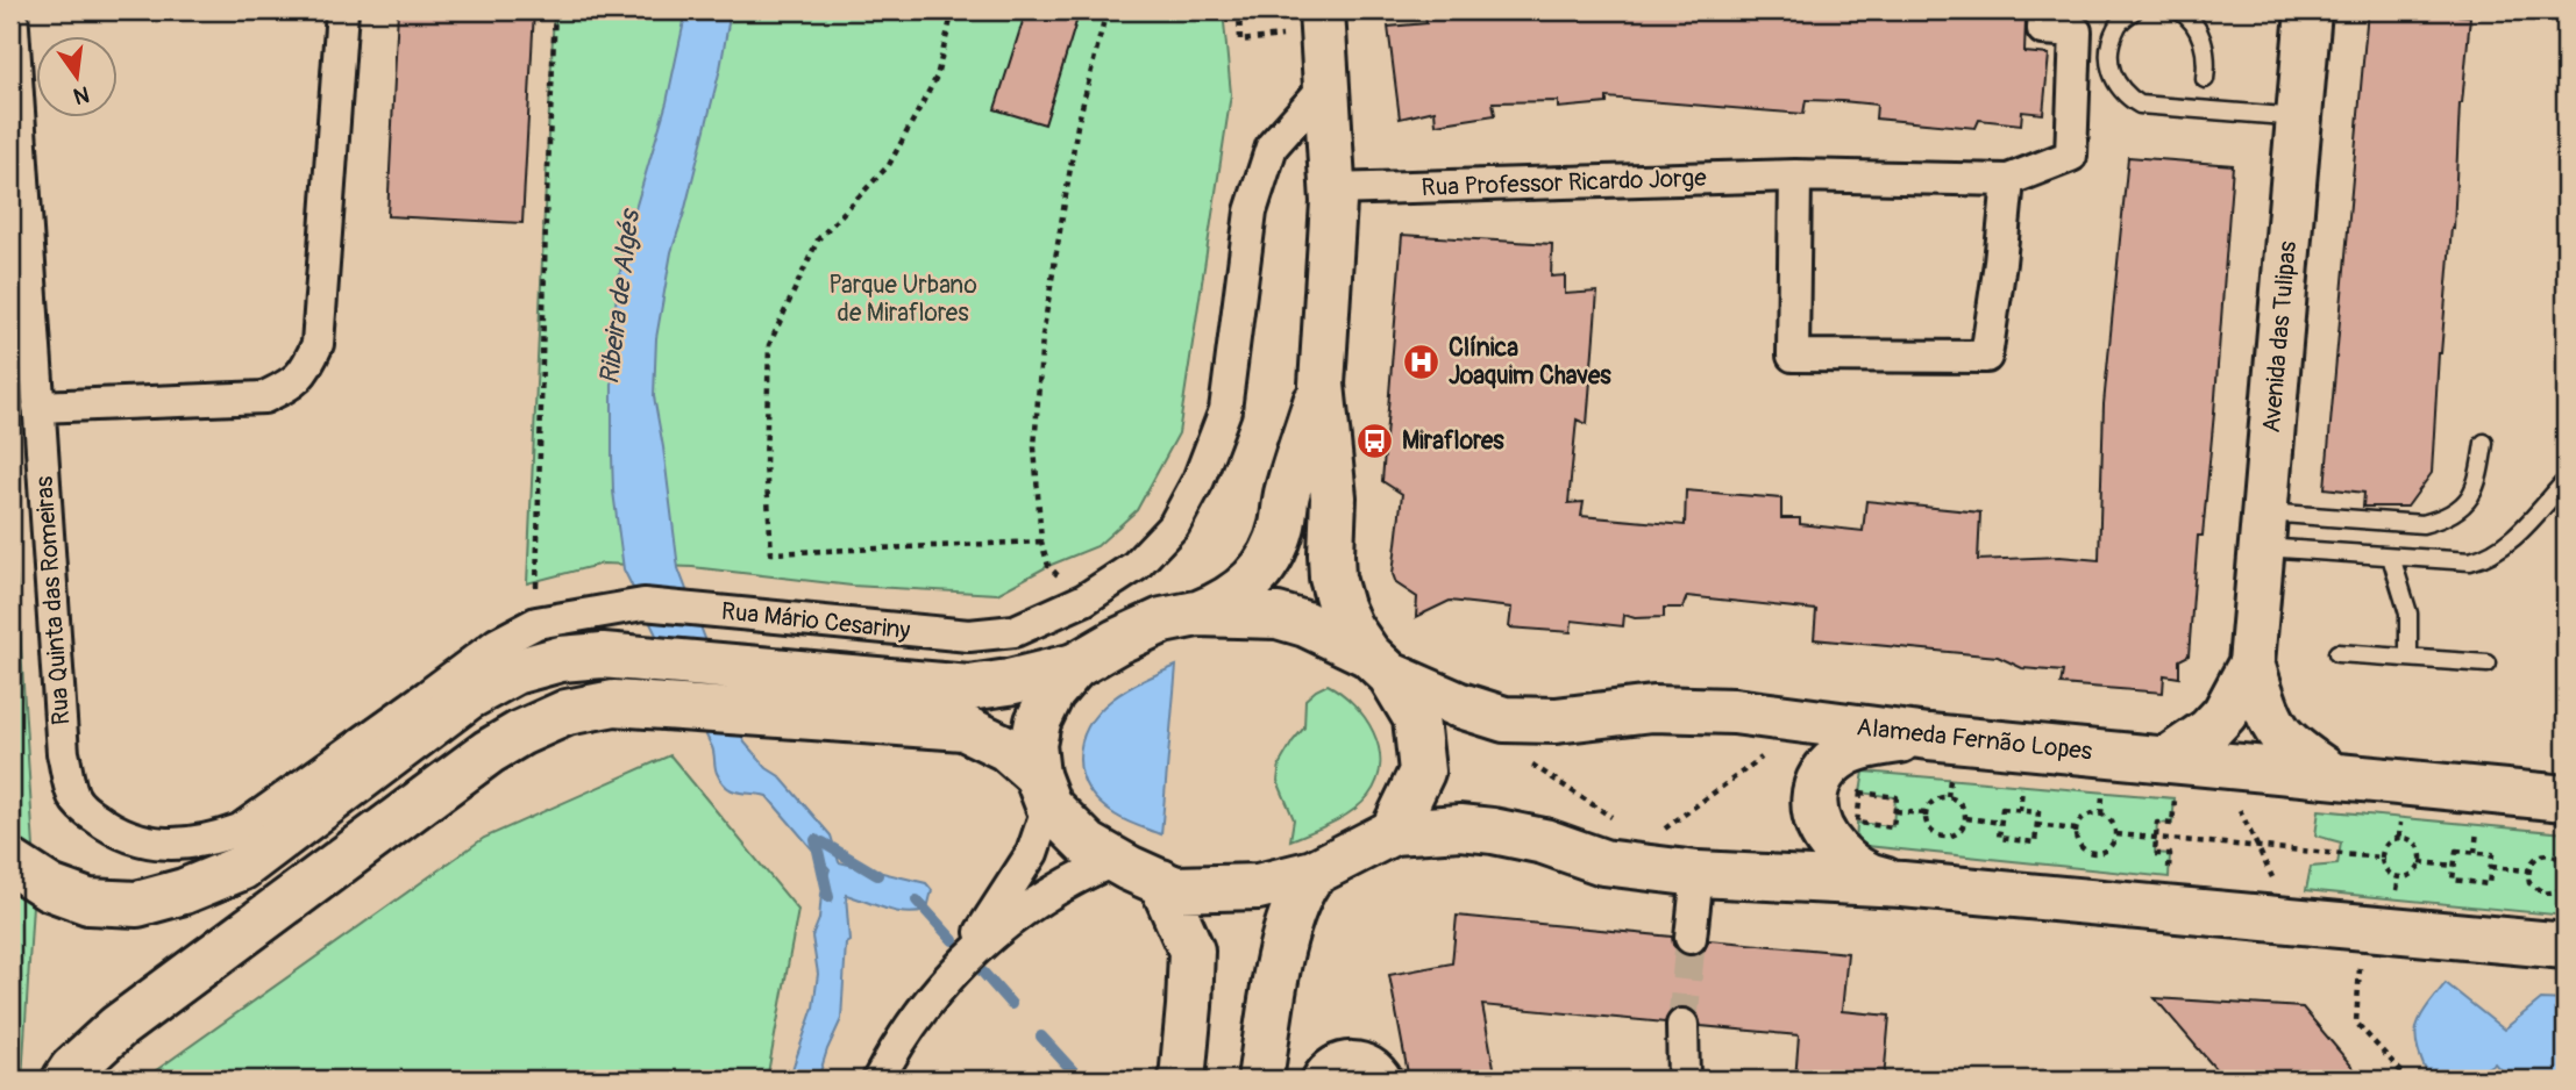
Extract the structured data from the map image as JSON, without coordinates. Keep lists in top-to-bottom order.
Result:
{
  "streets": {
    "main road": ["Avenida das Tulipas", "Alameda Fernão Lopes"],
    "street": ["Rua Professor Ricardo Jorge", "Rua Quinta das Romeiras", "Rua Mário Cesariny"]
  },
  "crossings": [
    ["Avenida das Tulipas", "Alameda Fernão Lopes"],
    ["Rua Quinta das Romeiras", "Rua Mário Cesariny"]
  ],
  "water": ["Ribeira de Algés"],
  "parks": ["Parque Urbano de Miraflores"],
  "places": {
    "hospital": ["Clínica Joaquim Chaves"],
    "bus stop": ["Miraflores"]
  },
  "north": "bottom"
}
